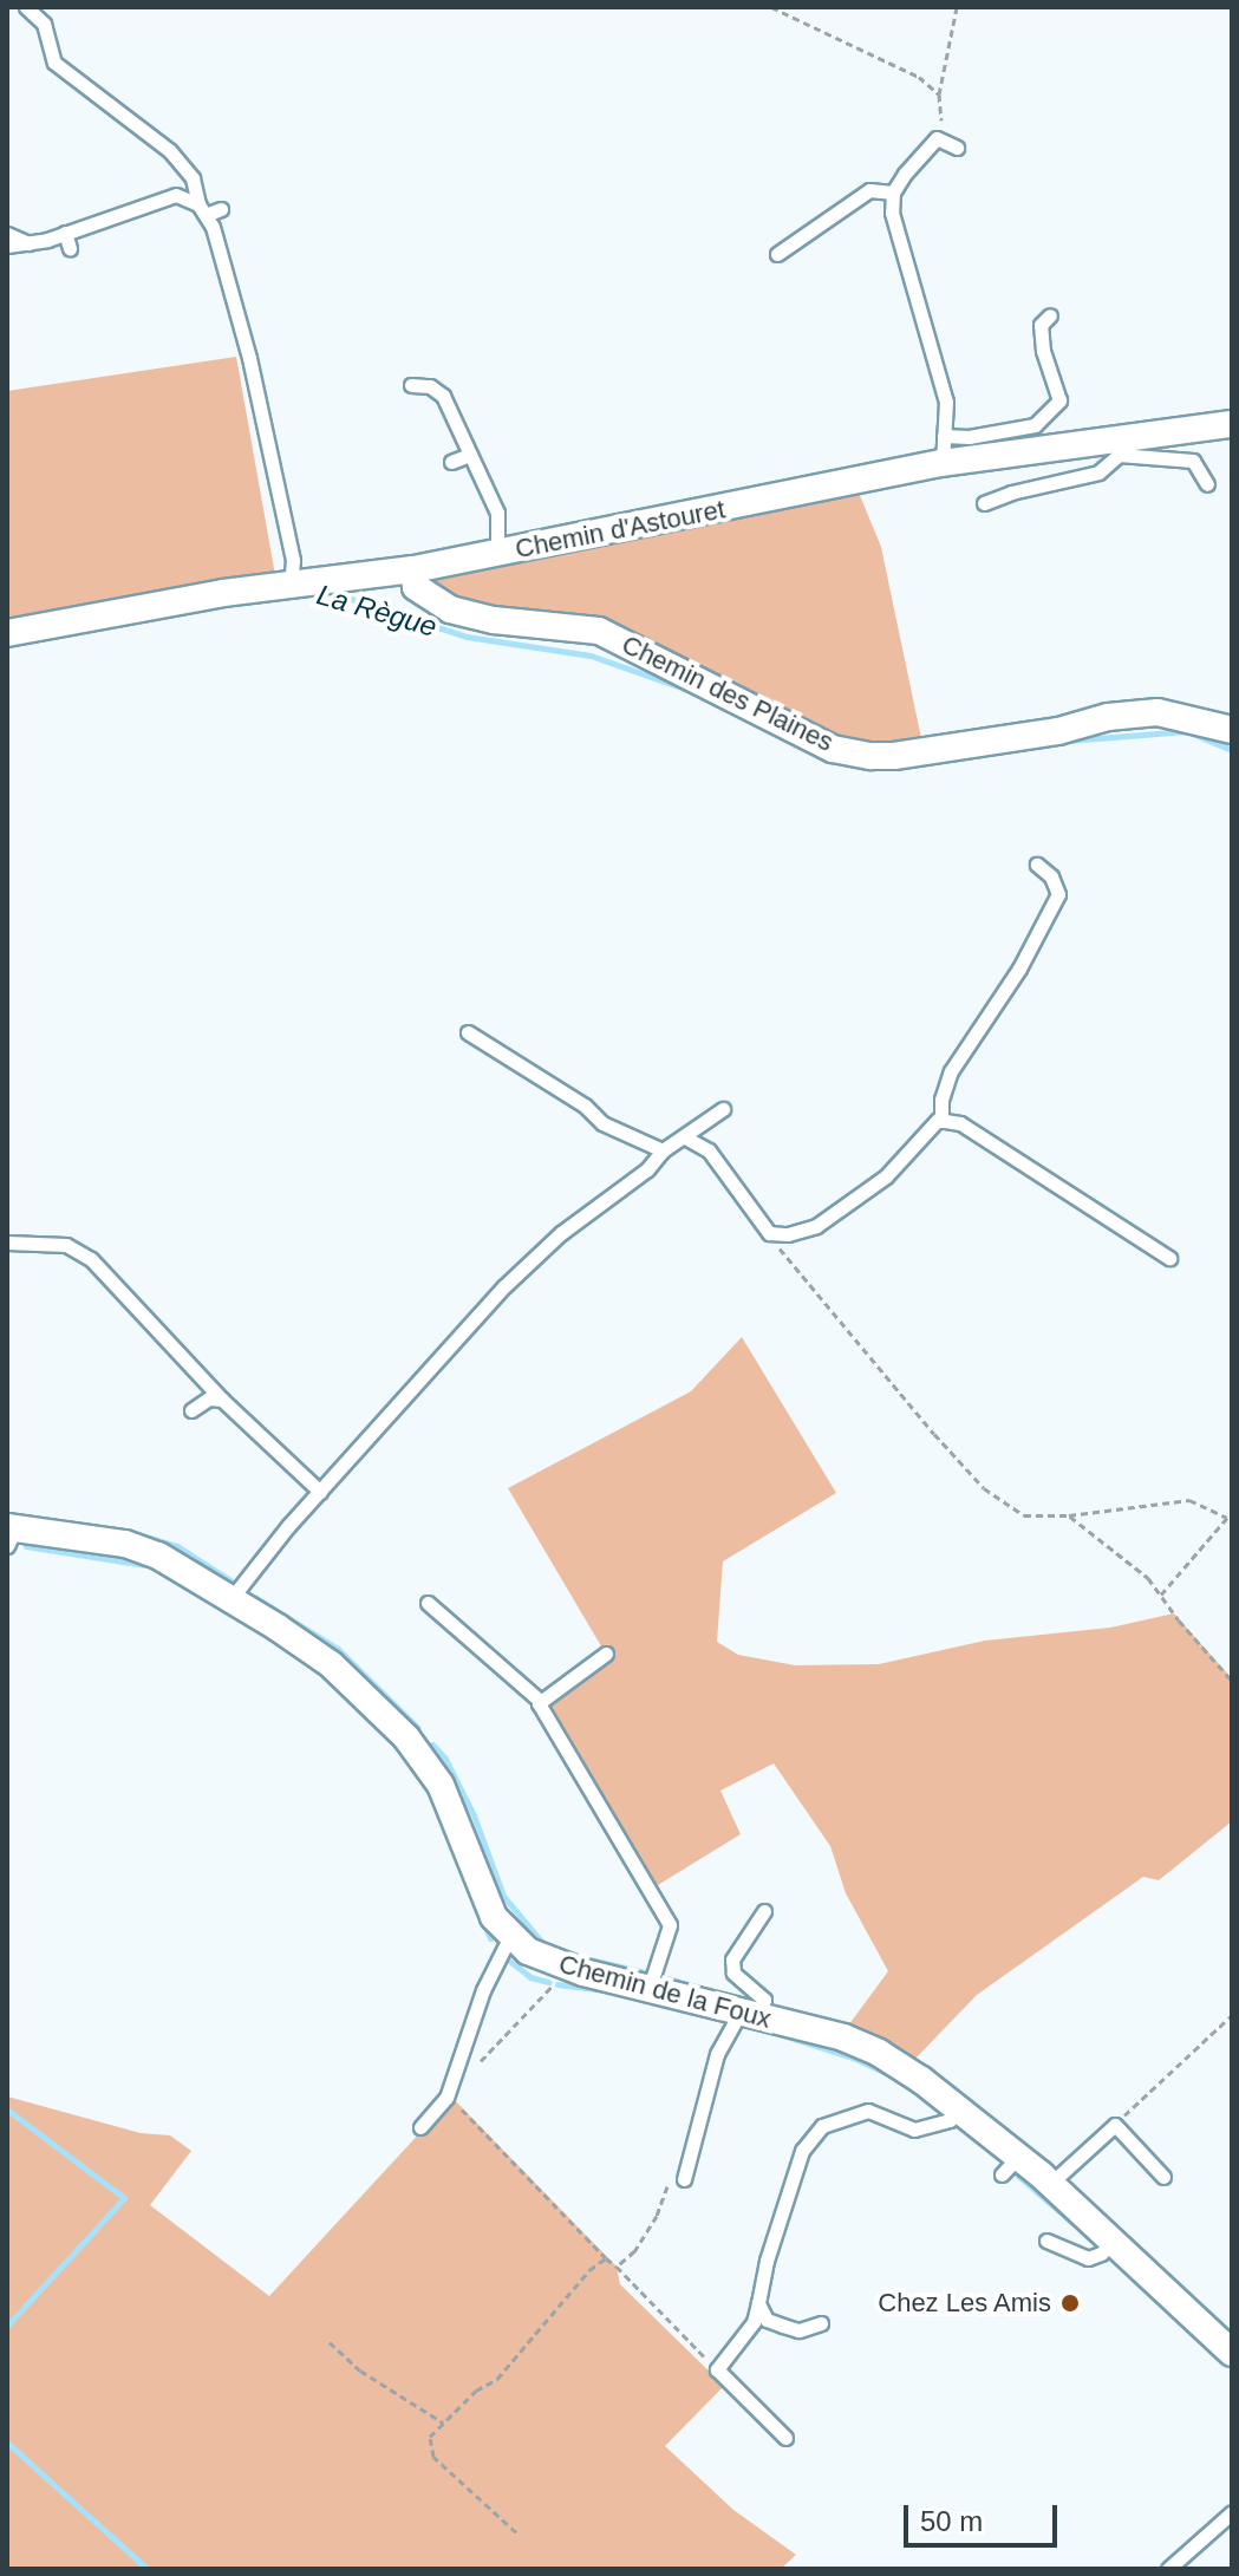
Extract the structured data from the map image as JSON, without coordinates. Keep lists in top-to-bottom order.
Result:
{
  "streets": {
    "street": ["Chemin d'Astouret", "Chemin des Plaines", "Chemin de la Foux"]
  },
  "crossings": [
    ["Chemin d'Astouret", "Chemin des Plaines"]
  ],
  "water": ["La Règue"],
  "places": ["Chez Les Amis"],
  "scale_bar": "50 m"
}
